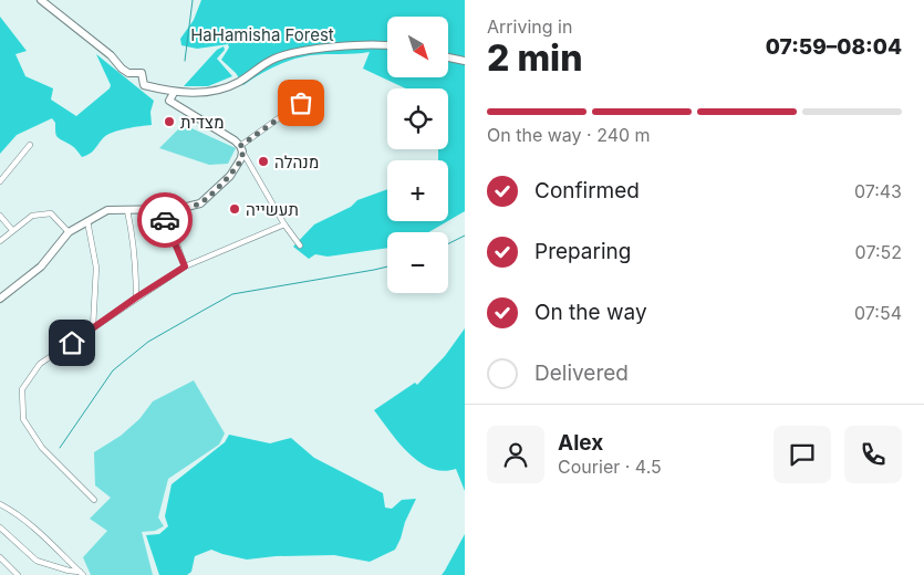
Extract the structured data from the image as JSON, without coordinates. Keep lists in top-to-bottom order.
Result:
{
  "parks": ["HaHamisha Forest"],
  "places": ["מצדית", "מנהלה", "תעשייה"],
  "north": "bottom right",
  "page": {
    "heading": ["2 min", "Arriving in", "07:59–08:04"],
    "panel": ["Alex", "Courier · 4.5"],
    "map_buttons": ["+", "−"],
    "bar": "On the way · 240 m",
    "list": [
      ["Confirmed", "07:43"],
      ["Preparing", "07:52"],
      ["On the way", "07:54"],
      "Delivered"
    ]
  }
}
